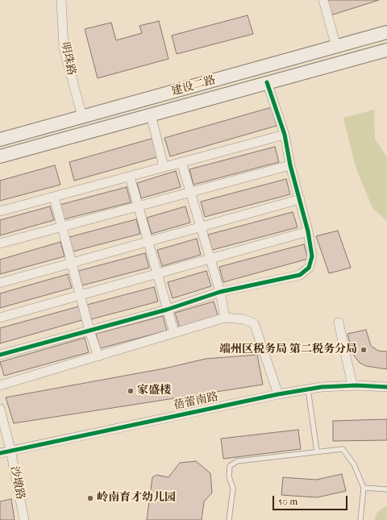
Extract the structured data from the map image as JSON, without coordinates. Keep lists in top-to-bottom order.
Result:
{
  "streets": {
    "main road": ["建设二路"],
    "street": ["明珠路", "蓓蕾南路", "沙墩路"]
  },
  "crossings": [
    ["明珠路", "建设二路"],
    ["蓓蕾南路", "沙墩路"]
  ],
  "places": ["端州区税务局 第二税务分局", "家盛楼", "岭南育才幼儿园"],
  "scale_bar": "50 m"
}
